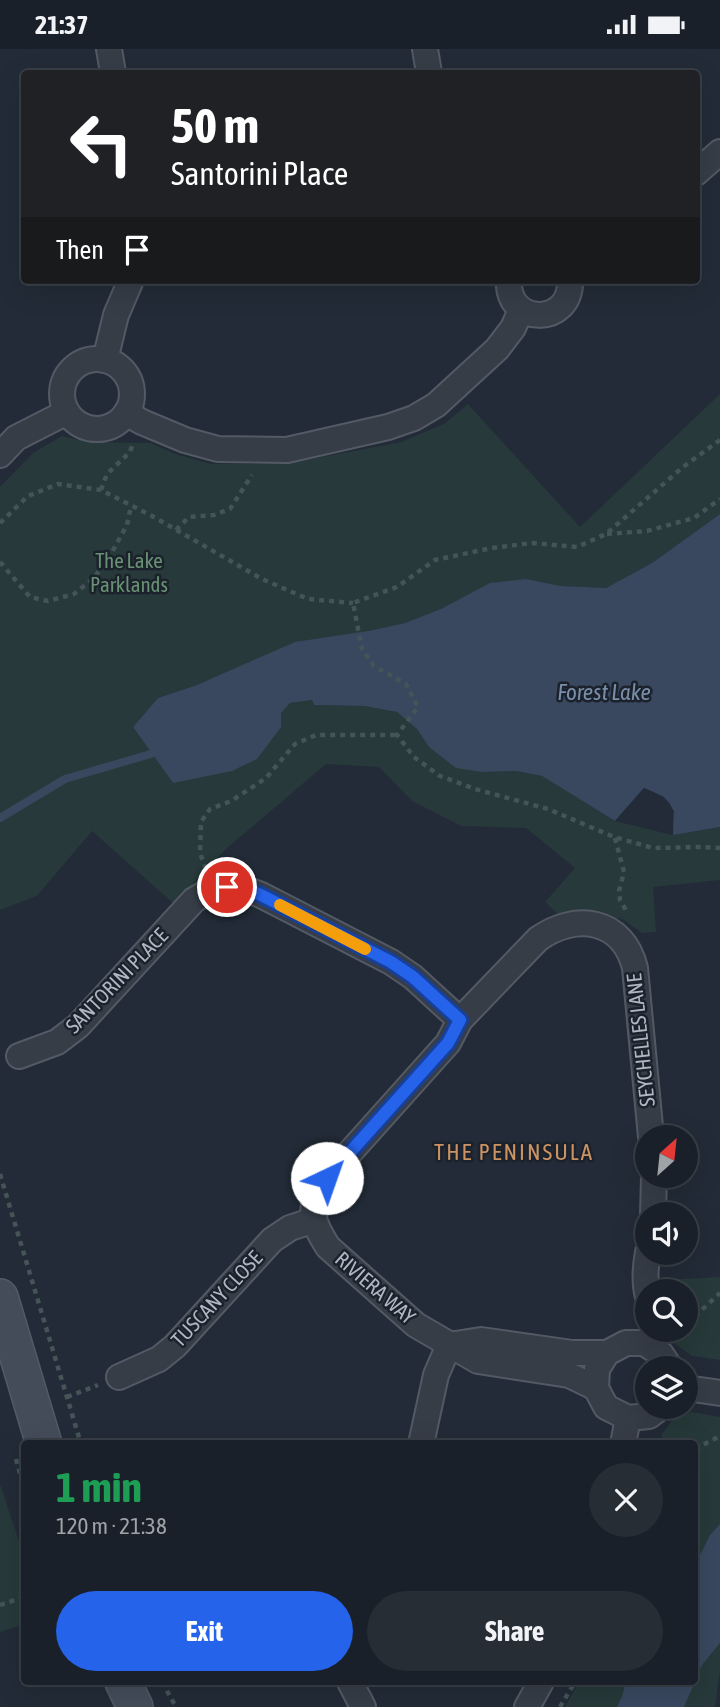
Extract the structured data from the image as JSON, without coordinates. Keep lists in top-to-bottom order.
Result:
{
  "streets": {
    "street": [
      "SANTORINI PLACE",
      "SEYCHELLES LANE",
      "RIVIERA WAY",
      "TUSCANY CLOSE"
    ]
  },
  "crossings": [
    ["RIVIERA WAY", "TUSCANY CLOSE"]
  ],
  "districts": ["THE PENINSULA"],
  "water": ["Forest Lake"],
  "parks": ["The Lake Parklands"],
  "north": "top right",
  "page": {
    "status": "21:37",
    "turn": ["50 m", "Santorini Place"],
    "then": "Then",
    "heading": ["1 min", "120 m · 21:38"],
    "buttons": ["Exit", "Share"]
  }
}
